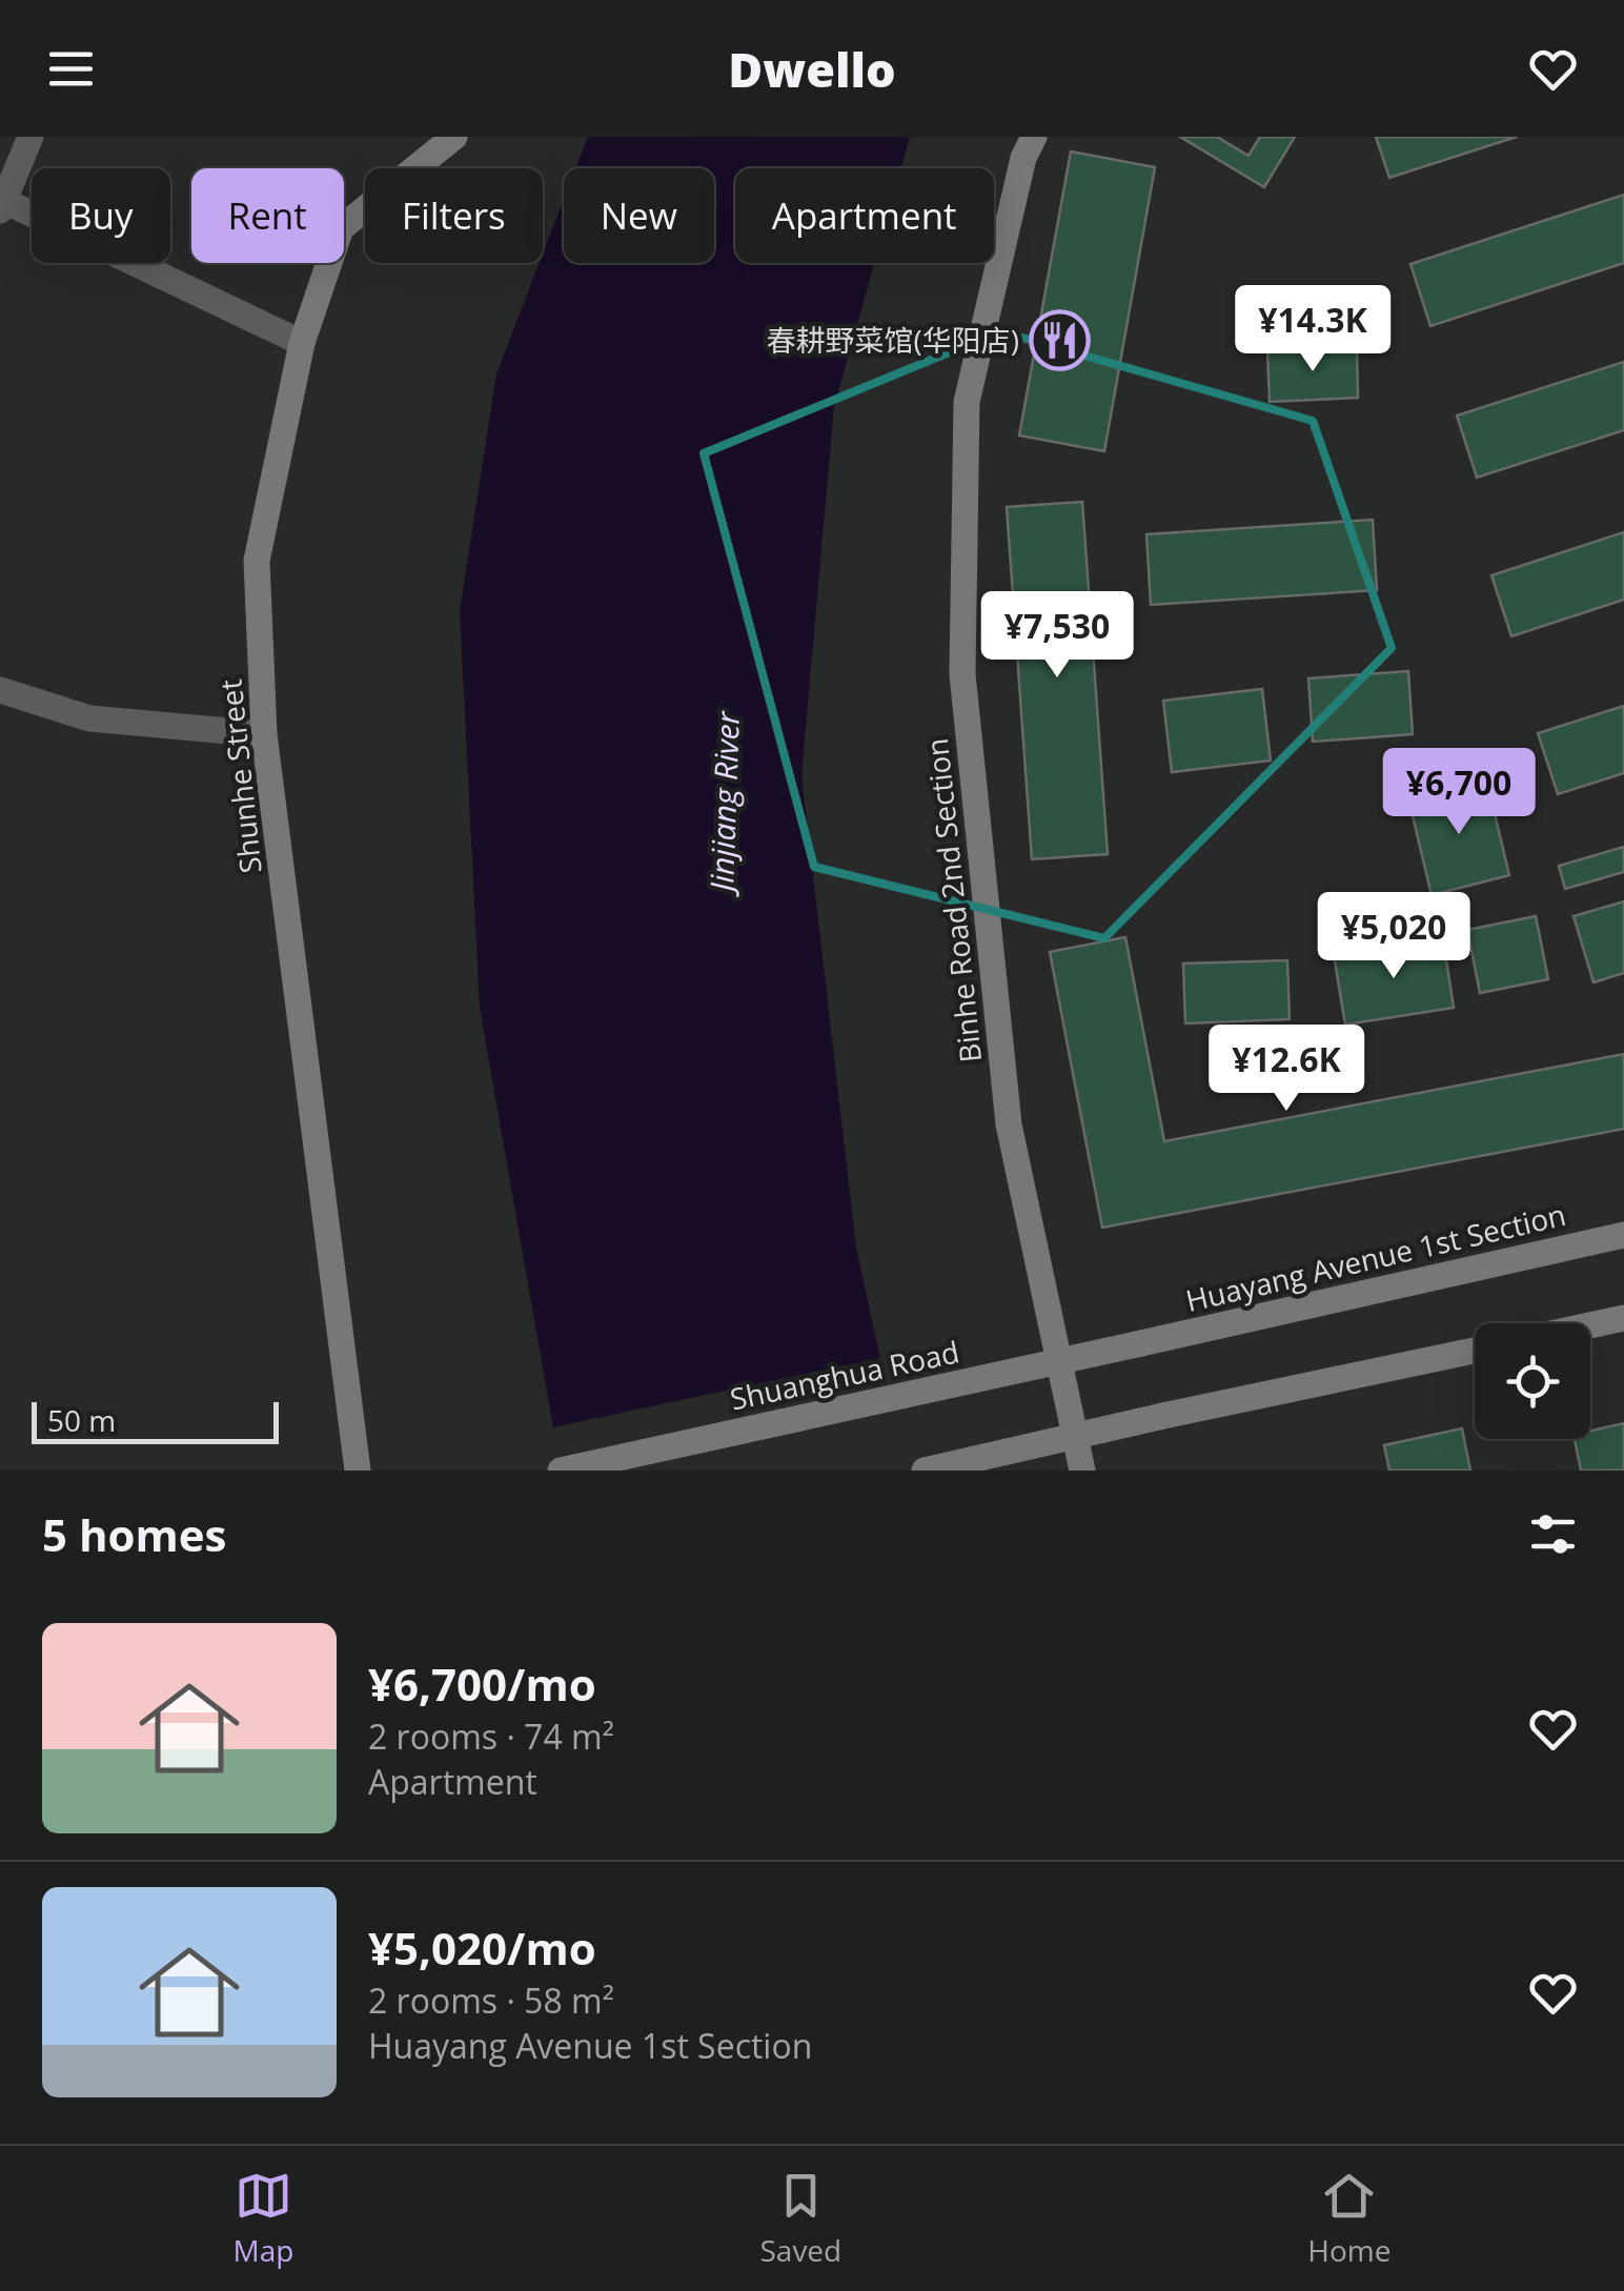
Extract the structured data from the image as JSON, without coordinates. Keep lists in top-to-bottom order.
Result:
{
  "streets": {
    "street": [
      "Shunhe Street",
      "Binhe Road 2nd Section",
      "Huayang Avenue 1st Section",
      "Shuanghua Road"
    ]
  },
  "crossings": [
    ["Huayang Avenue 1st Section", "Shuanghua Road"]
  ],
  "water": ["Jinjiang River"],
  "places": {
    "restaurant": ["春耕野菜馆(华阳店)"]
  },
  "scale_bar": "50 m",
  "page": {
    "header": "Dwello",
    "chip": [
      "Buy",
      "Rent",
      "Filters",
      "New",
      "Apartment"
    ],
    "price": [
      "¥14.3K",
      "¥7,530",
      "¥6,700",
      "¥5,020",
      "¥12.6K"
    ],
    "scale": "50 m",
    "heading": "5 homes",
    "list": [
      {
        "name": "¥6,700/mo",
        "note": "2 rooms · 74 m² · Apartment"
      },
      {
        "name": "¥5,020/mo",
        "note": "2 rooms · 58 m² · Huayang Avenue 1st Section"
      }
    ],
    "tabs": ["Map", "Saved", "Home"]
  }
}
